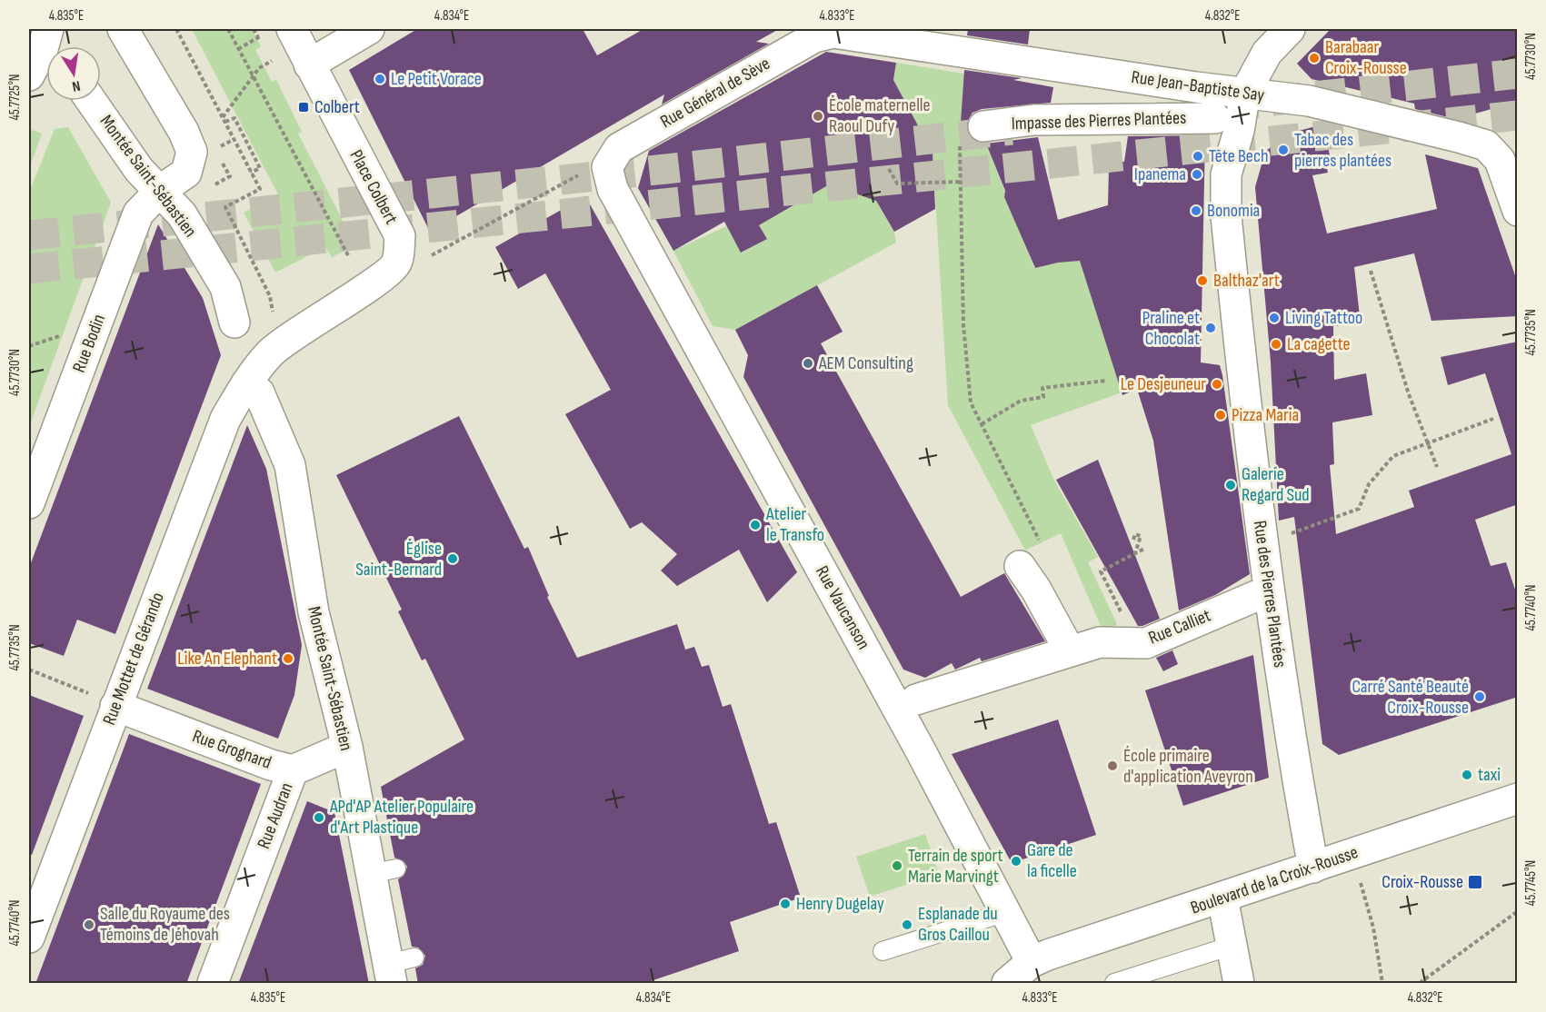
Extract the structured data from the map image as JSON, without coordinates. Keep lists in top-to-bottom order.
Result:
{
  "streets": {
    "street": [
      "Rue Jean-Baptiste Say",
      "Rue Général de Sève",
      "Impasse des Pierres Plantées",
      "Montée Saint-Sébastien",
      "Place Colbert",
      "Rue Bodin",
      "Rue des Pierres Plantées",
      "Rue Vaucanson",
      "Rue Calliet",
      "Rue Mottet de Gérando",
      "Rue Grognard",
      "Rue Audran",
      "Boulevard de la Croix-Rousse"
    ]
  },
  "crossings": [
    ["Rue Jean-Baptiste Say", "Rue Général de Sève"],
    ["Rue Jean-Baptiste Say", "Rue des Pierres Plantées"],
    ["Rue Général de Sève", "Rue Vaucanson"],
    ["Montée Saint-Sébastien", "Place Colbert"],
    ["Montée Saint-Sébastien", "Rue Bodin"],
    ["Montée Saint-Sébastien", "Rue Mottet de Gérando"],
    ["Montée Saint-Sébastien", "Rue Grognard"],
    ["Place Colbert", "Rue Mottet de Gérando"],
    ["Rue des Pierres Plantées", "Boulevard de la Croix-Rousse"],
    ["Rue Vaucanson", "Boulevard de la Croix-Rousse"],
    ["Rue Mottet de Gérando", "Rue Grognard"],
    ["Rue Grognard", "Rue Audran"]
  ],
  "places": {
    "other": [
      "Barabaar Croix-Rousse",
      "Le Petit Vorace",
      "École maternelle Raoul Dufy",
      "Tabac des pierres plantées",
      "Tête Bech",
      "Ipanema",
      "Bonomia",
      "Balthaz'art",
      "Living Tattoo",
      "Praline et Chocolat",
      "La cagette",
      "AEM Consulting",
      "Le Desjeuneur",
      "Pizza Maria",
      "Galerie Regard Sud",
      "Atelier le Transfo",
      "Église Saint-Bernard",
      "Like An Elephant",
      "Carré Santé Beauté Croix-Rousse",
      "École primaire d'application Aveyron",
      "taxi",
      "APd'AP Atelier Populaire d'Art Plastique",
      "Gare de la ficelle",
      "Terrain de sport Marie Marvingt",
      "Henry Dugelay",
      "Salle du Royaume des Témoins de Jéhovah",
      "Esplanade du Gros Caillou"
    ],
    "transit": ["Colbert", "Croix-Rousse"]
  },
  "north": "bottom",
  "coordinates": [
    "4.835°E",
    "4.834°E",
    "4.833°E",
    "4.832°E",
    "45.7730°N",
    "45.7725°N",
    "45.7735°N",
    "45.7740°N",
    "45.7745°N"
  ]
}
